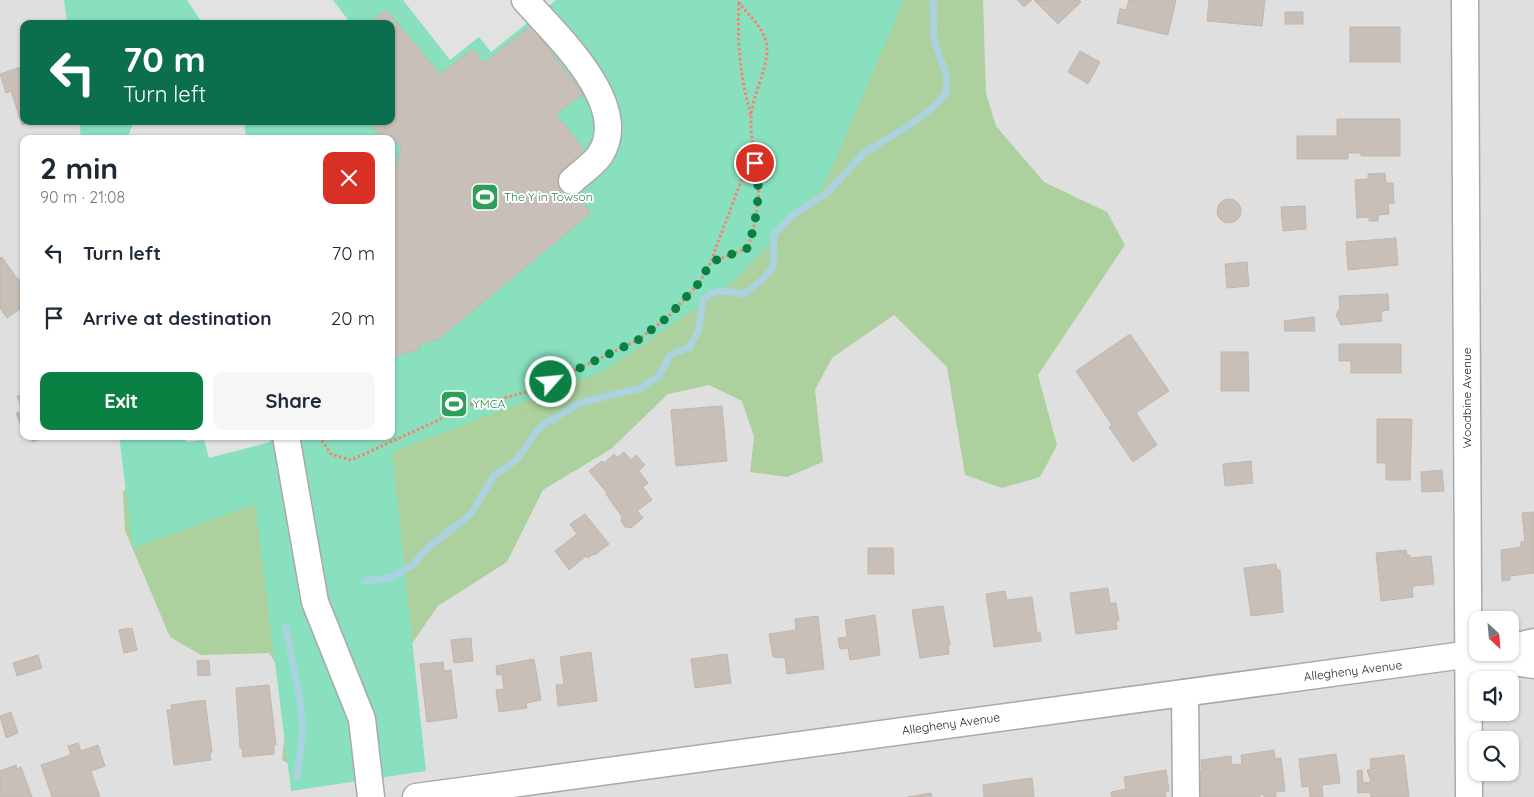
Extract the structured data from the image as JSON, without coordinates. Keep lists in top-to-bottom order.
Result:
{
  "streets": {
    "street": ["Woodbine Avenue", "Allegheny Avenue"]
  },
  "places": {
    "sports": ["The Y in Towson", "YMCA"]
  },
  "north": "bottom right",
  "page": {
    "turn": ["70 m", "Turn left"],
    "heading": ["2 min", "90 m · 21:08"],
    "list": [
      {
        "name": "Turn left",
        "value": "70 m"
      },
      {
        "name": "Arrive at destination",
        "value": "20 m"
      }
    ],
    "buttons": ["Exit", "Share"]
  }
}
